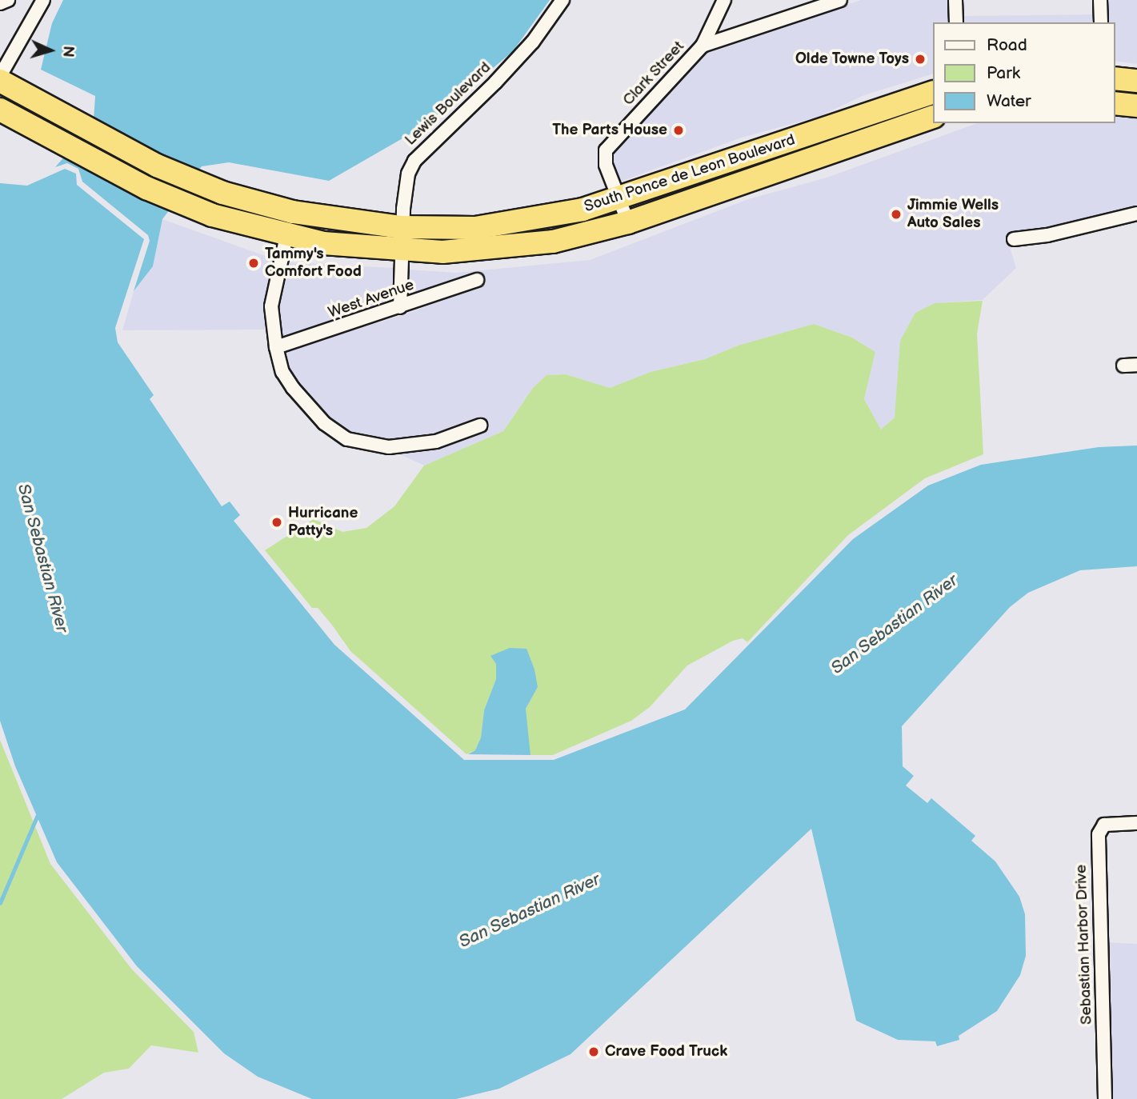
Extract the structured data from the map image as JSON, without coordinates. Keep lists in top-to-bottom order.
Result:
{
  "streets": {
    "highway": ["South Ponce de Leon Boulevard"],
    "street": [
      "Clark Street",
      "Lewis Boulevard",
      "West Avenue",
      "Sebastian Harbor Drive"
    ]
  },
  "crossings": [
    ["Clark Street", "South Ponce de Leon Boulevard"],
    ["Lewis Boulevard", "South Ponce de Leon Boulevard"],
    ["Lewis Boulevard", "West Avenue"]
  ],
  "water": ["San Sebastian River"],
  "places": [
    "Olde Towne Toys",
    "The Parts House",
    "Jimmie Wells Auto Sales",
    "Tammy's Comfort Food",
    "Hurricane Patty's",
    "Crave Food Truck"
  ],
  "legend": ["Road", "Park", "Water"],
  "north": "right"
}
